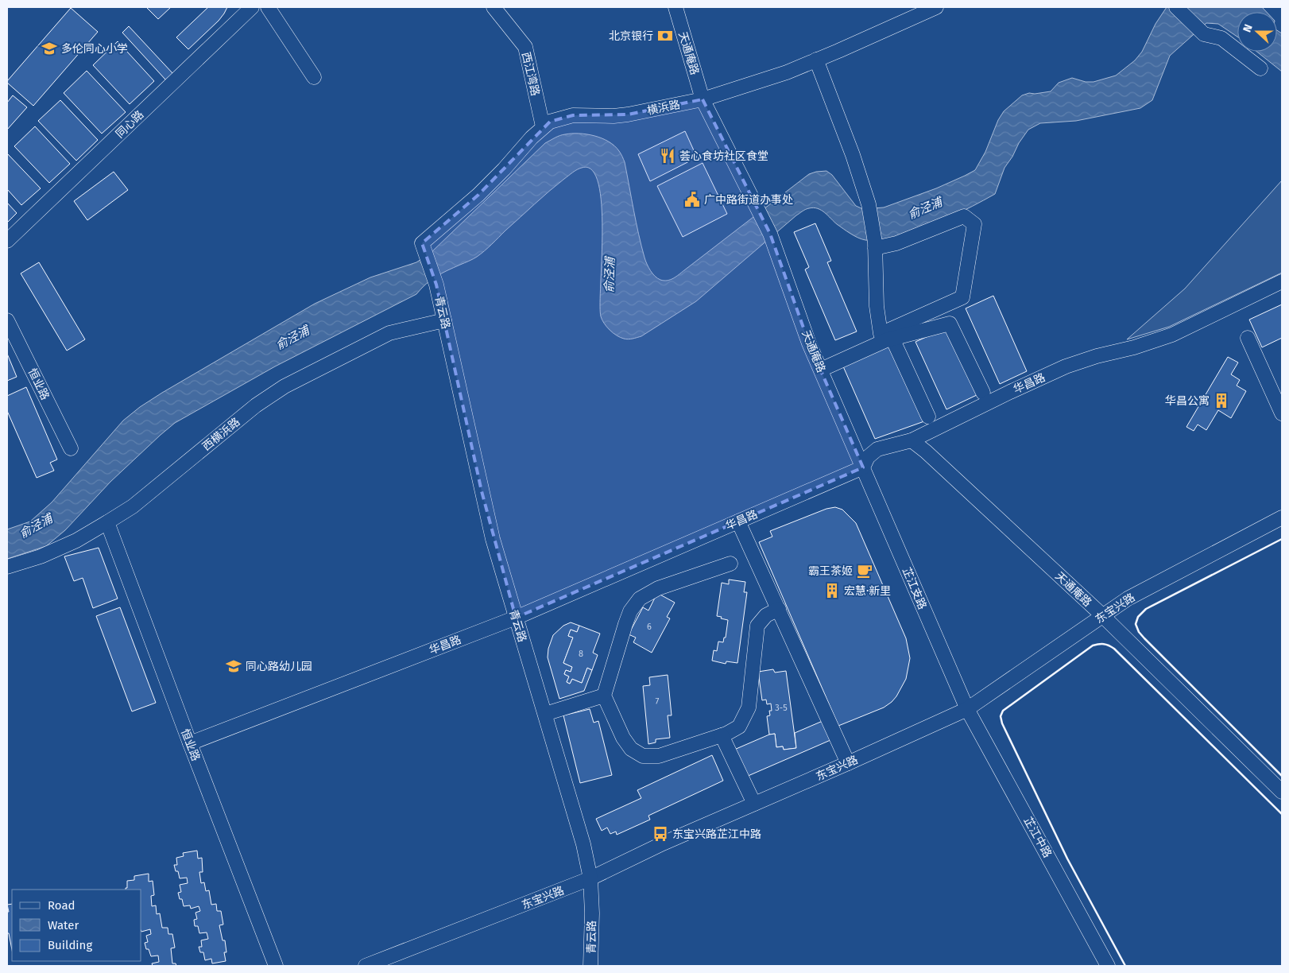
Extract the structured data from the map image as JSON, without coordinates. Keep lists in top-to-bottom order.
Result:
{
  "streets": {
    "street": [
      "天通庵路",
      "西江湾路",
      "横浜路",
      "同心路",
      "青云路",
      "华昌路",
      "恒业路",
      "西横浜路",
      "芷江支路",
      "东宝兴路",
      "芷江中路"
    ]
  },
  "crossings": [
    ["天通庵路", "横浜路"],
    ["天通庵路", "华昌路"],
    ["天通庵路", "芷江支路"],
    ["天通庵路", "东宝兴路"],
    ["西江湾路", "横浜路"],
    ["横浜路", "青云路"],
    ["青云路", "华昌路"],
    ["青云路", "西横浜路"],
    ["青云路", "东宝兴路"],
    ["华昌路", "恒业路"],
    ["华昌路", "芷江支路"],
    ["恒业路", "西横浜路"],
    ["芷江支路", "东宝兴路"],
    ["芷江支路", "芷江中路"],
    ["东宝兴路", "芷江中路"]
  ],
  "water": ["俞泾浦"],
  "places": {
    "bank": ["北京银行"],
    "school or university": ["多伦同心小学", "同心路幼儿园"],
    "restaurant": ["荟心食坊社区食堂"],
    "public building": ["广中路街道办事处"],
    "building": ["华昌公寓", "宏慧·新里"],
    "cafe": ["霸王茶姬"],
    "bus stop": ["东宝兴路芷江中路"]
  },
  "house_numbers": [
    "6",
    "8",
    "7",
    "3-5"
  ],
  "legend": ["Road", "Water", "Building"],
  "north": "left"
}
